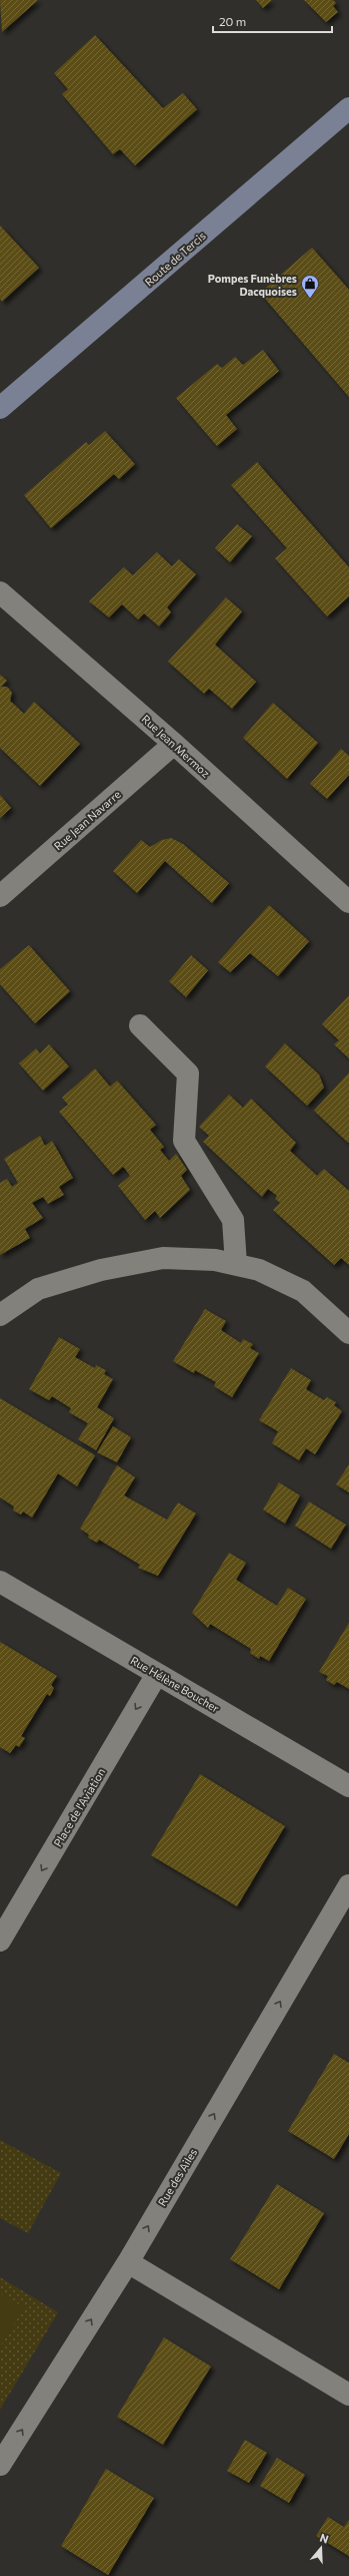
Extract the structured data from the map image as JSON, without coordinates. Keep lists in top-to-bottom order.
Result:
{
  "streets": {
    "main road": ["Route de Tercis"],
    "street": [
      "Rue Jean Mermoz",
      "Rue Jean Navarre",
      "Rue Hélène Boucher",
      "Place de l'Aviation",
      "Rue des Ailes"
    ]
  },
  "crossings": [
    ["Rue Jean Mermoz", "Rue Jean Navarre"],
    ["Rue Hélène Boucher", "Place de l'Aviation"]
  ],
  "one_way": ["Place de l'Aviation", "Rue des Ailes"],
  "places": {
    "shop": ["Pompes Funèbres Dacquoises"]
  },
  "scale_bar": "20 m",
  "north": "top"
}
